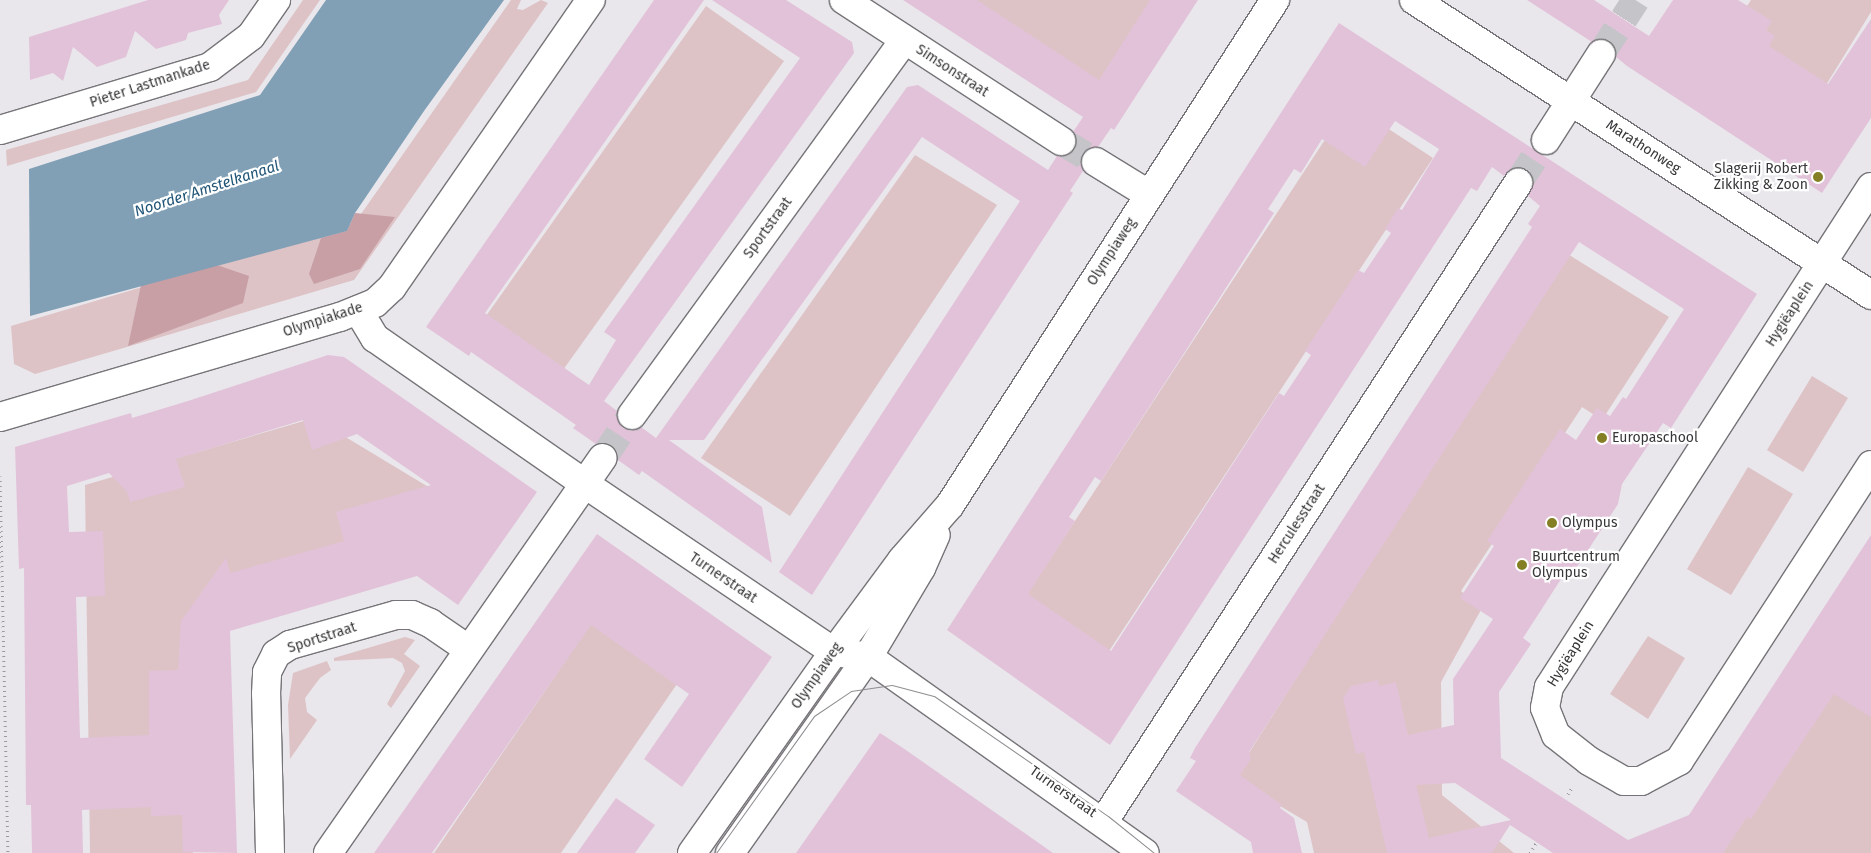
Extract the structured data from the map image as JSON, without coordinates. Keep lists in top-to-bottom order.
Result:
{
  "streets": {
    "street": [
      "Simsonstraat",
      "Pieter Lastmankade",
      "Marathonweg",
      "Sportstraat",
      "Olympiaweg",
      "Hygiëaplein",
      "Olympiakade",
      "Herculesstraat",
      "Turnerstraat"
    ]
  },
  "crossings": [
    ["Simsonstraat", "Sportstraat"],
    ["Marathonweg", "Hygiëaplein"],
    ["Olympiaweg", "Turnerstraat"],
    ["Olympiakade", "Turnerstraat"],
    ["Herculesstraat", "Turnerstraat"]
  ],
  "water": ["Noorder Amstelkanaal"],
  "places": [
    "Slagerij Robert Zikking & Zoon",
    "Europaschool",
    "Olympus",
    "Buurtcentrum Olympus"
  ]
}
